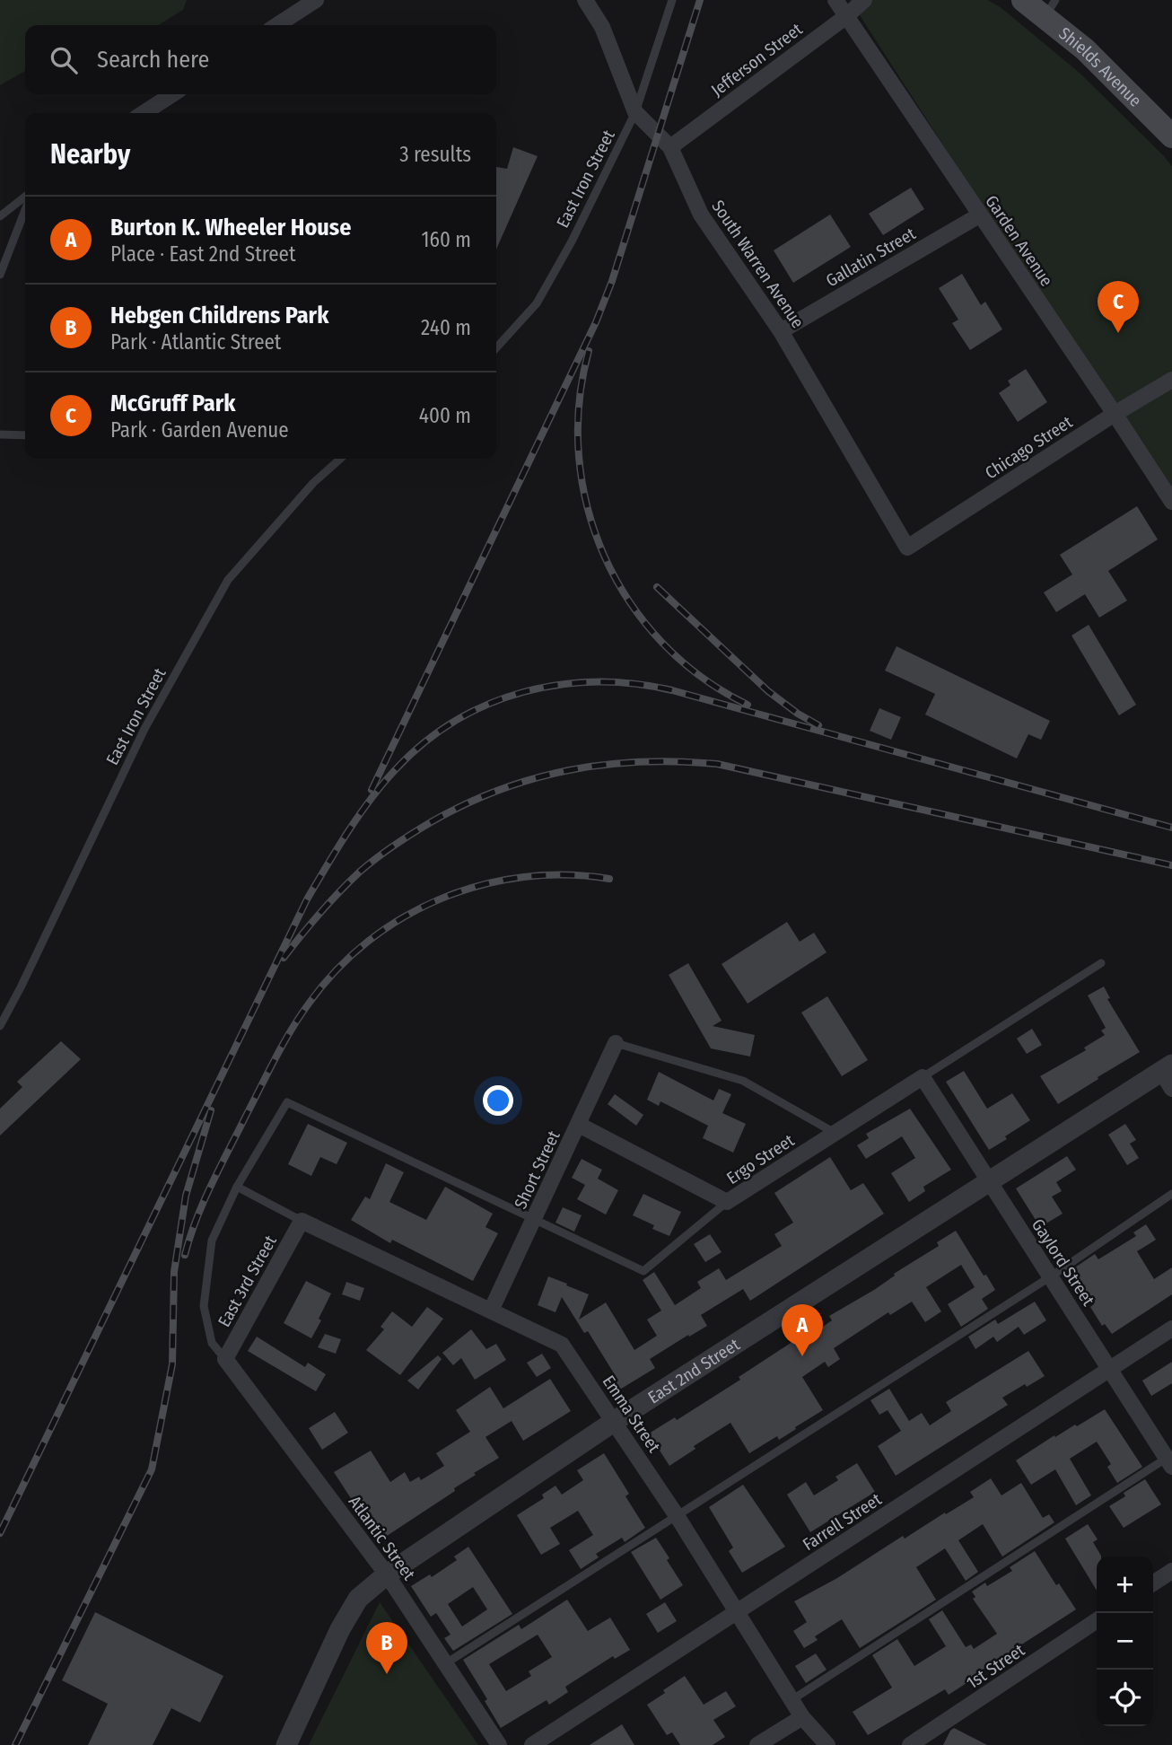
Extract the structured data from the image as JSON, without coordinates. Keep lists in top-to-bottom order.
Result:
{
  "streets": {
    "main road": ["Shields Avenue"],
    "street": [
      "Jefferson Street",
      "Garden Avenue",
      "Gallatin Street",
      "South Warren Avenue",
      "Chicago Street",
      "Ergo Street",
      "Short Street",
      "Gaylord Street",
      "East 3rd Street",
      "East 2nd Street",
      "Emma Street",
      "Farrell Street",
      "Atlantic Street",
      "1st Street"
    ],
    "lane": ["East Iron Street"]
  },
  "crossings": [
    ["Jefferson Street", "Garden Avenue"],
    ["Jefferson Street", "South Warren Avenue"],
    ["East Iron Street", "South Warren Avenue"],
    ["Garden Avenue", "Gallatin Street"],
    ["Garden Avenue", "Chicago Street"],
    ["Gallatin Street", "South Warren Avenue"],
    ["South Warren Avenue", "Chicago Street"],
    ["Ergo Street", "Short Street"],
    ["Ergo Street", "Gaylord Street"],
    ["Short Street", "Emma Street"],
    ["Gaylord Street", "East 2nd Street"],
    ["Gaylord Street", "Farrell Street"],
    ["East 3rd Street", "Emma Street"],
    ["East 3rd Street", "Atlantic Street"],
    ["East 2nd Street", "Emma Street"],
    ["East 2nd Street", "Atlantic Street"],
    ["Emma Street", "Farrell Street"]
  ],
  "page": {
    "search": "Search here",
    "heading": ["Nearby", "3 results"],
    "list": [
      {
        "mark": "A",
        "name": "Burton K. Wheeler House",
        "note": "Place · East 2nd Street",
        "value": "160 m"
      },
      {
        "mark": "B",
        "name": "Hebgen Childrens Park",
        "note": "Park · Atlantic Street",
        "value": "240 m"
      },
      {
        "mark": "C",
        "name": "McGruff Park",
        "note": "Park · Garden Avenue",
        "value": "400 m"
      }
    ],
    "pins": ["C", "A", "B"],
    "map_buttons": ["+", "−"]
  }
}
